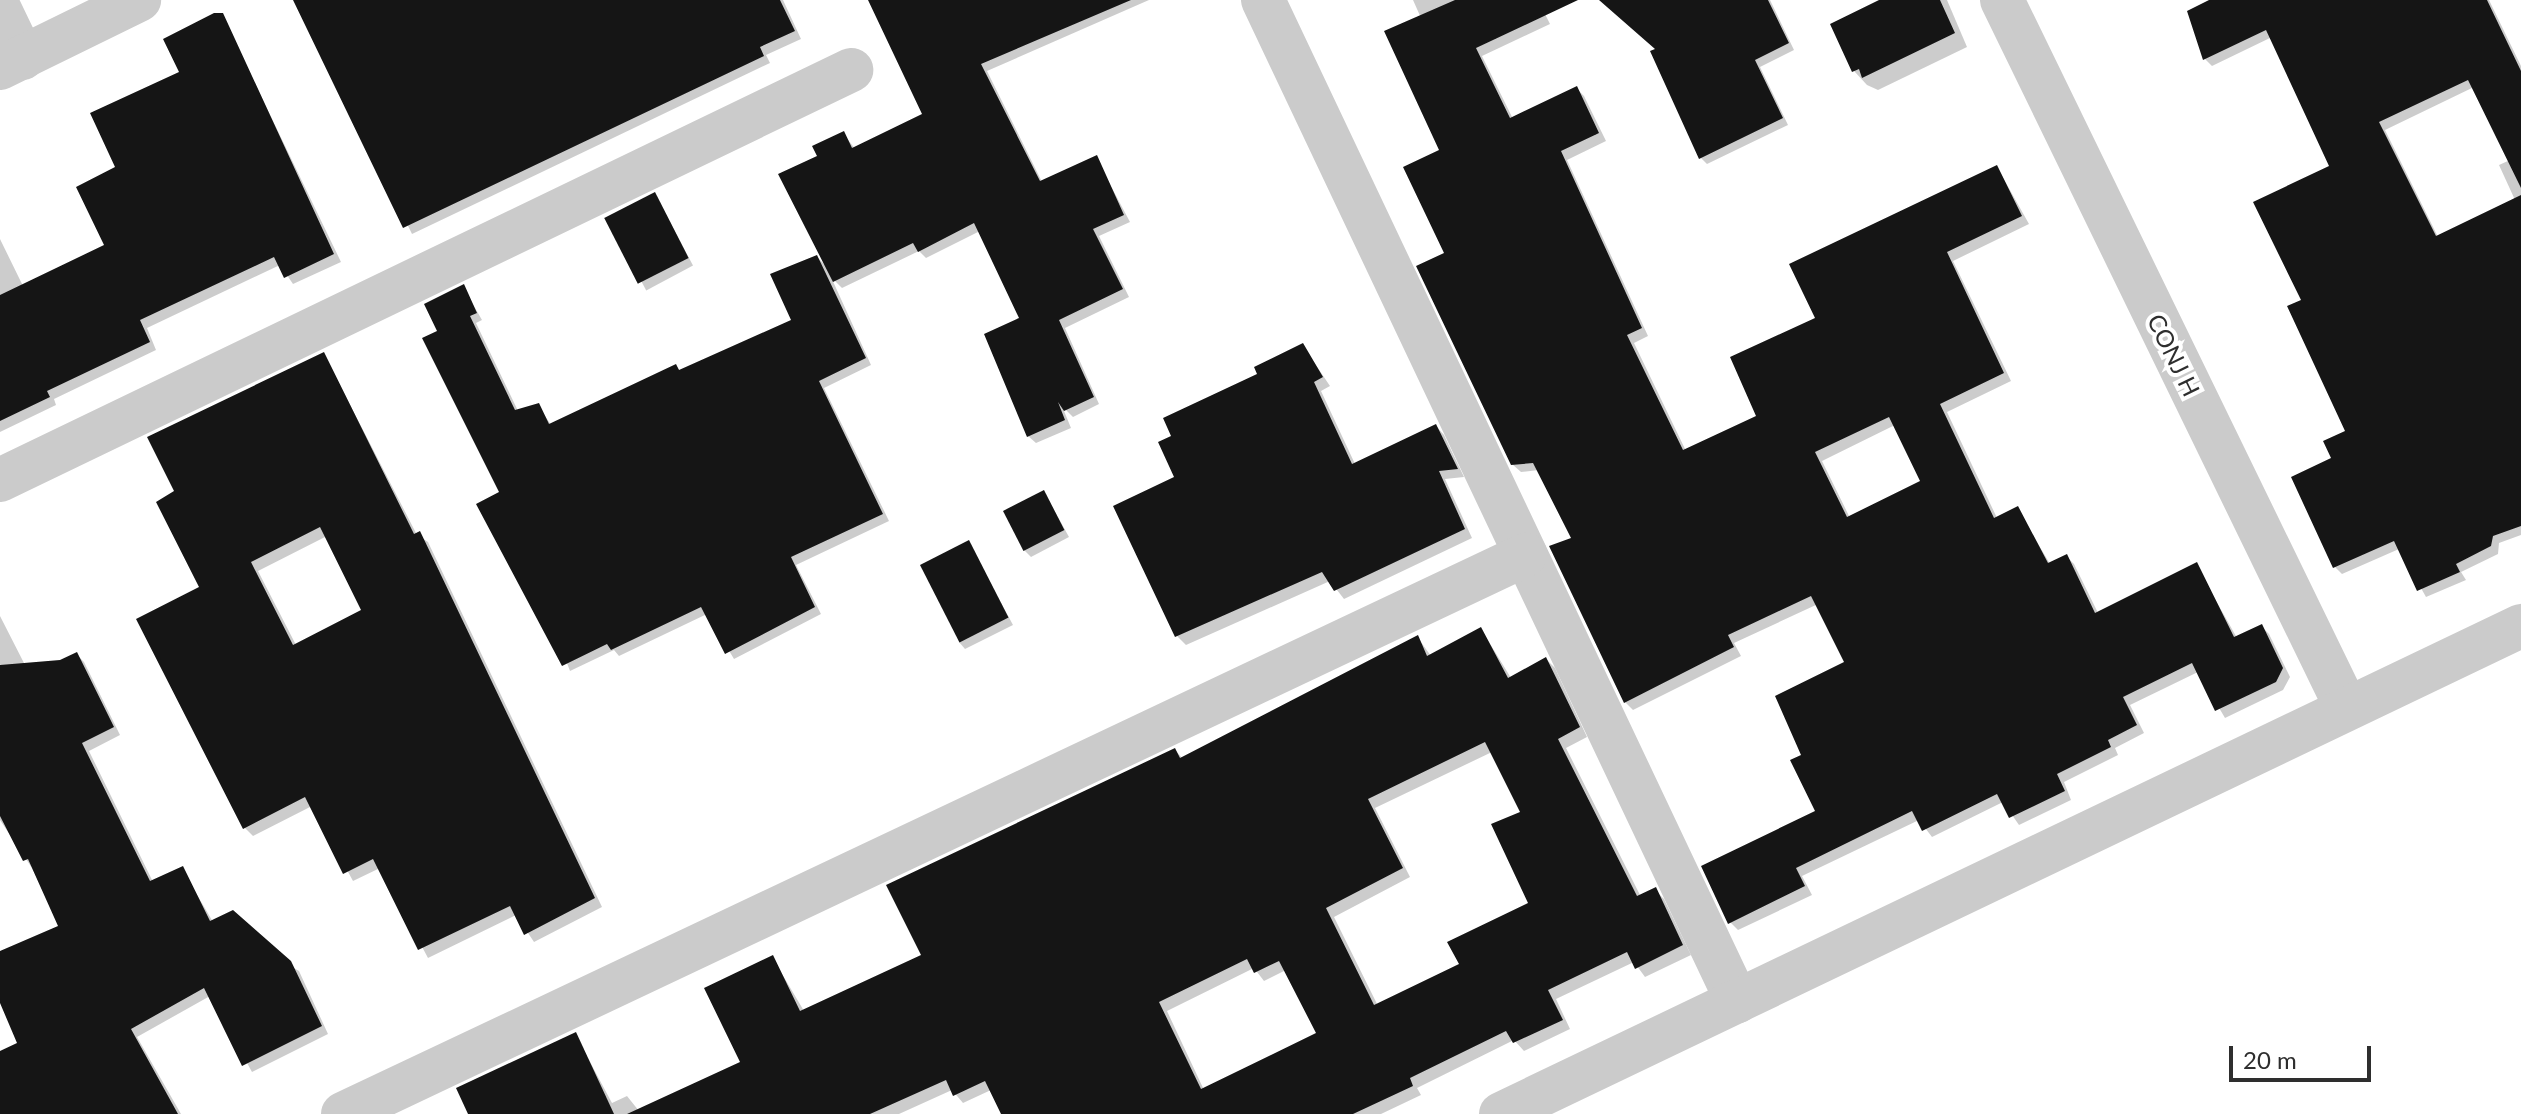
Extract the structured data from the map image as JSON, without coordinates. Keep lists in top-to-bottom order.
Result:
{
  "streets": {
    "street": ["CONJ H"]
  },
  "scale_bar": "20 m"
}
